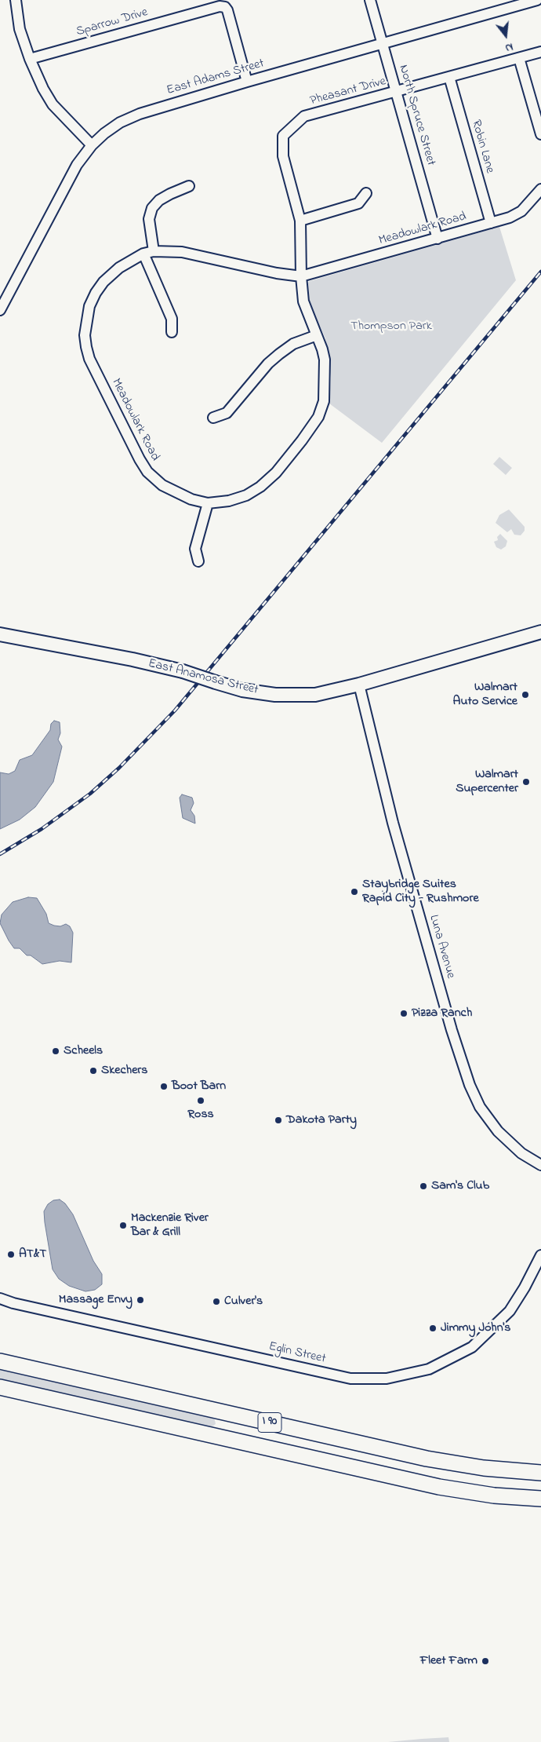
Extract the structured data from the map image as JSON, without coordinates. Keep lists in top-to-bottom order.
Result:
{
  "streets": {
    "highway": ["I 90"],
    "main road": ["East Anamosa Street"],
    "street": [
      "Sparrow Drive",
      "East Adams Street",
      "Pheasant Drive",
      "North Spruce Street",
      "Robin Lane",
      "Meadowlark Road",
      "Luna Avenue",
      "Eglin Street"
    ]
  },
  "crossings": [
    ["Sparrow Drive", "East Adams Street"],
    ["East Adams Street", "North Spruce Street"],
    ["Pheasant Drive", "North Spruce Street"],
    ["Pheasant Drive", "Robin Lane"],
    ["Pheasant Drive", "Meadowlark Road"],
    ["North Spruce Street", "Meadowlark Road"],
    ["Robin Lane", "Meadowlark Road"],
    ["East Anamosa Street", "Luna Avenue"]
  ],
  "parks": ["Thompson Park"],
  "places": [
    "Walmart Auto Service",
    "Walmart Supercenter",
    "Staybridge Suites Rapid City - Rushmore",
    "Pizza Ranch",
    "Scheels",
    "Skechers",
    "Boot Barn",
    "Ross",
    "Dakota Party",
    "Sam's Club",
    "Mackenzie River Bar & Grill",
    "AT&T",
    "Massage Envy",
    "Culver's",
    "Jimmy John's",
    "Fleet Farm"
  ],
  "north": "bottom"
}
